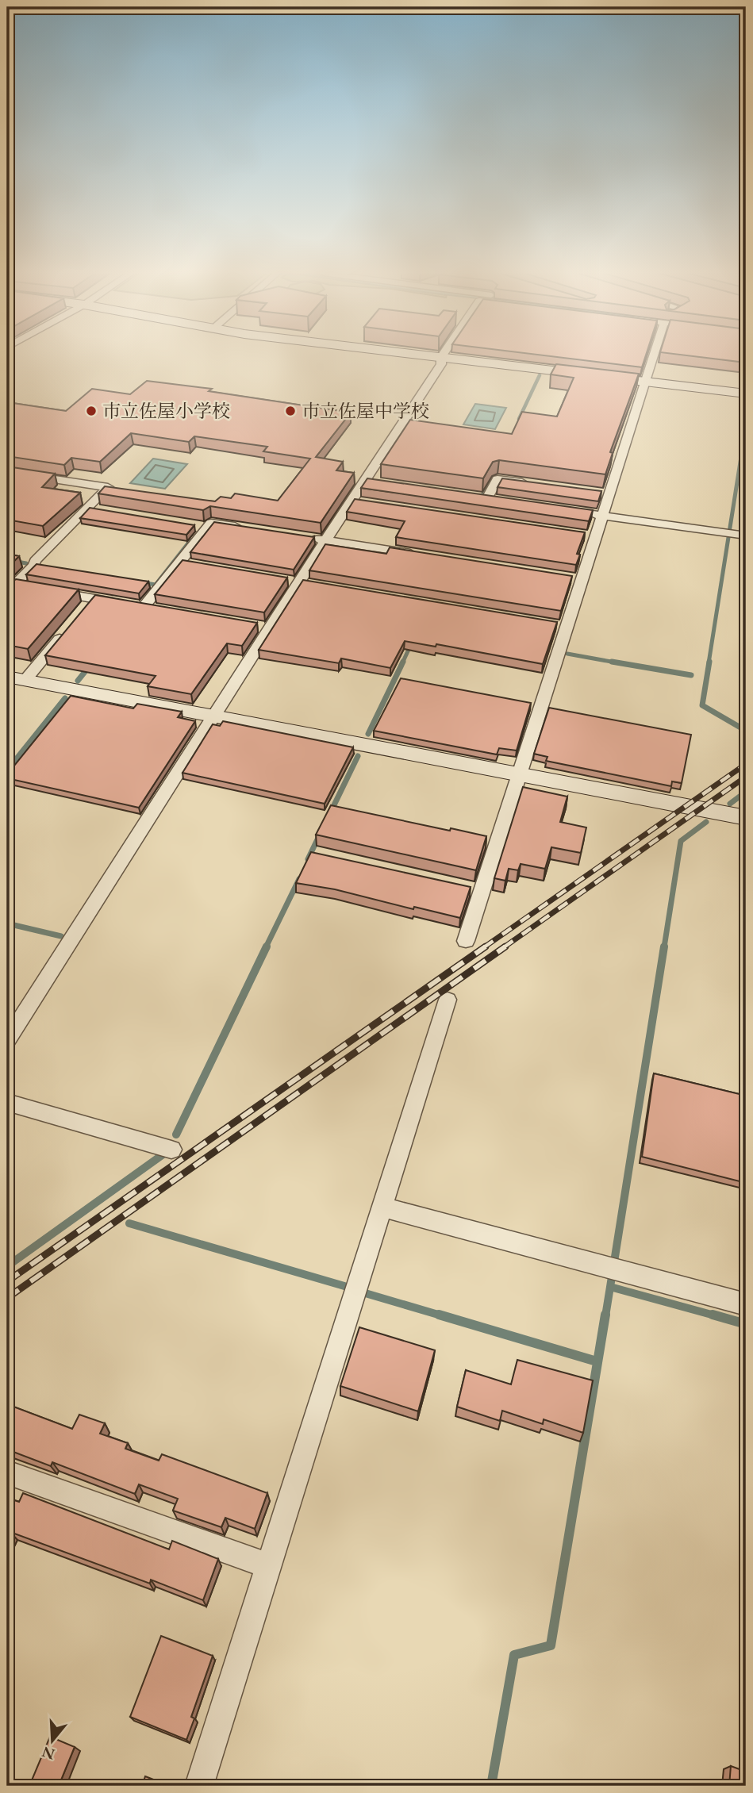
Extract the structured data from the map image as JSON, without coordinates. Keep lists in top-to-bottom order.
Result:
{
  "places": ["市立佐屋小学校", "市立佐屋中学校"],
  "north": "bottom"
}
